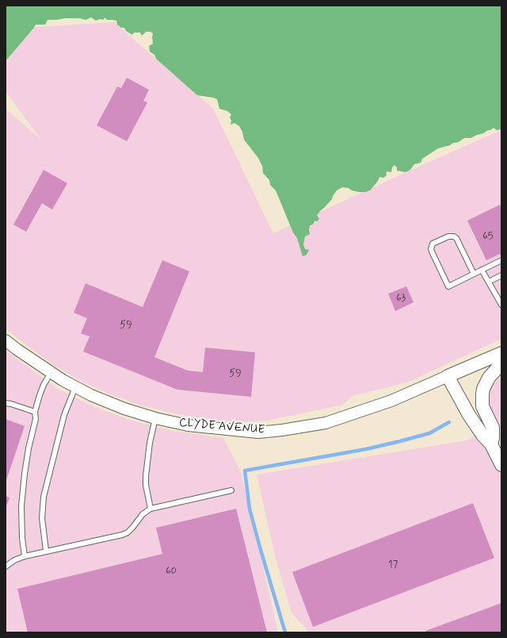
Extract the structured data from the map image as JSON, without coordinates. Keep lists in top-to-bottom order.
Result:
{
  "streets": {
    "main road": ["CLYDE AVENUE"]
  },
  "house_numbers": [
    "65",
    "63",
    "59",
    "59",
    "17",
    "60"
  ]
}
